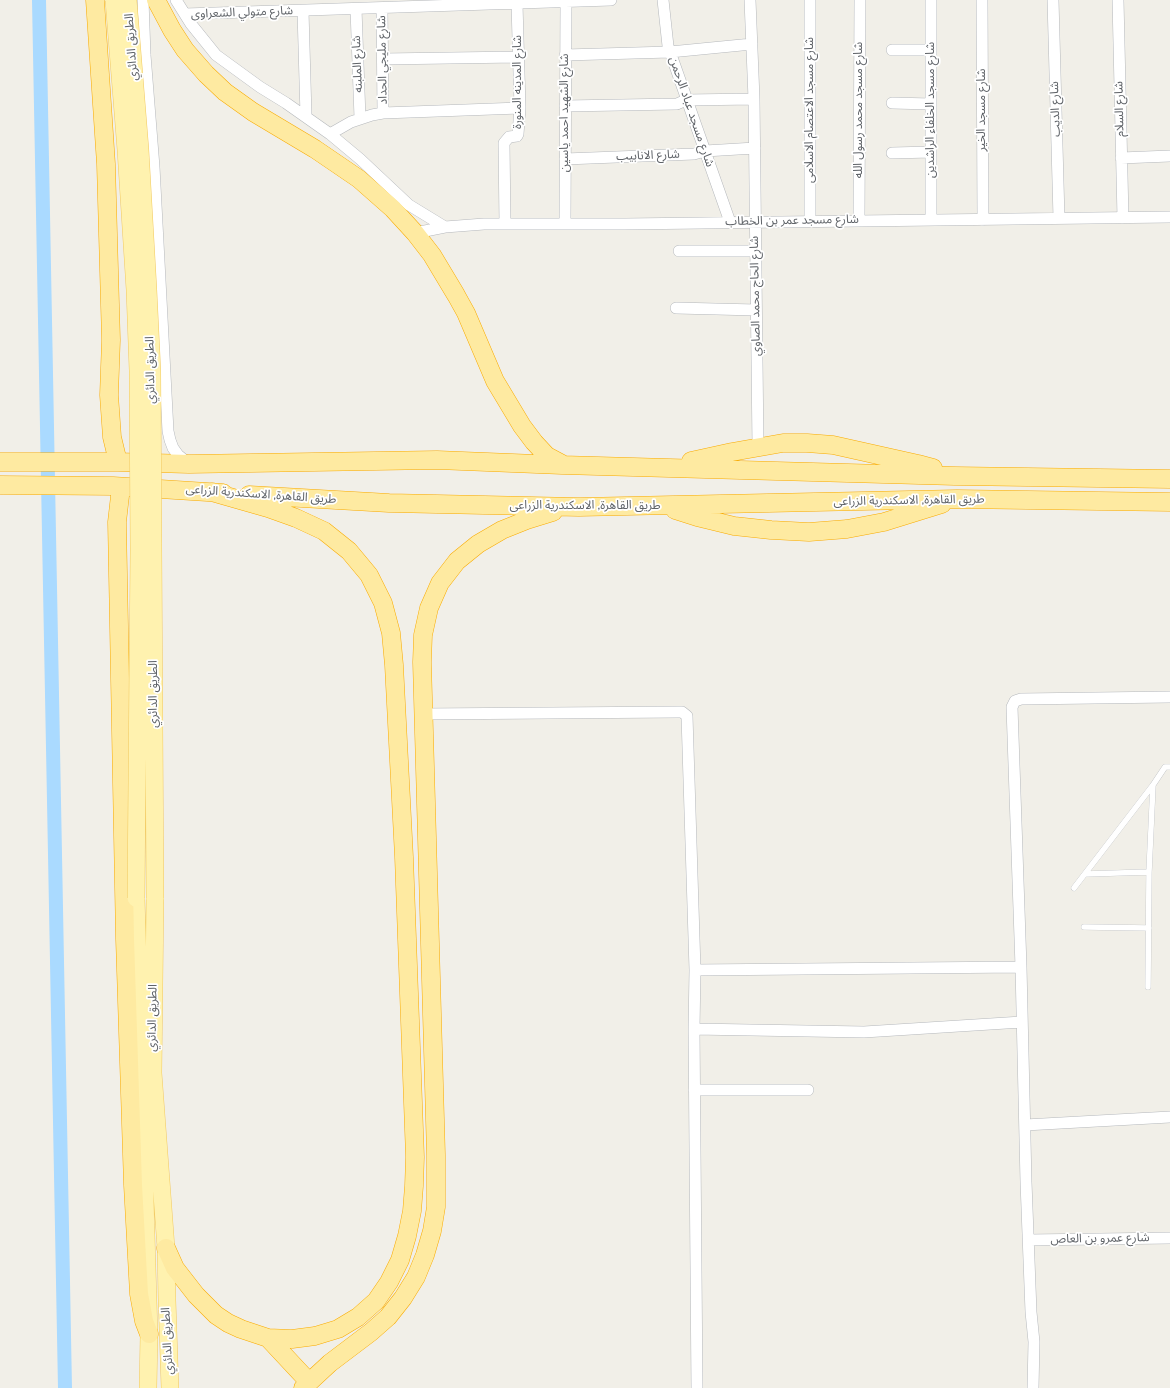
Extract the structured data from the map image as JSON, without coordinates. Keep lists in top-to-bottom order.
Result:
{
  "streets": {
    "highway": ["طريق القاهرة, الاسكندرية الزراعى"],
    "main road": ["الطريق الدائري"],
    "street": [
      "شارع متولي الشعراوى",
      "شارع مليجي الحداد",
      "شارع الملبنه",
      "شارع المدينه المنورة",
      "شارع الديب",
      "شارع السلام",
      "شارع مسجد الاعتصام الاسلامى",
      "شارع مسجد محمد رسول الله",
      "شارع مسجد الخلفاء الراشدين",
      "شارع مسجد الخير",
      "شارع مسجد عباد الرحمن",
      "شارع الشهيد احمد ياسين",
      "شارع الانابيب",
      "شارع مسجد عمر بن الخطاب",
      "شارع الحاج محمد الصاوي",
      "شارع عمرو بن العاص"
    ]
  },
  "crossings": [
    ["شارع متولي الشعراوى", "شارع مليجي الحداد"],
    ["شارع متولي الشعراوى", "شارع الملبنه"],
    ["شارع متولي الشعراوى", "شارع المدينه المنورة"],
    ["شارع متولي الشعراوى", "شارع الشهيد احمد ياسين"],
    ["شارع المدينه المنورة", "شارع مسجد عمر بن الخطاب"],
    ["شارع الديب", "شارع مسجد عمر بن الخطاب"],
    ["شارع السلام", "شارع مسجد عمر بن الخطاب"],
    ["شارع مسجد الاعتصام الاسلامى", "شارع مسجد عمر بن الخطاب"],
    ["شارع مسجد محمد رسول الله", "شارع مسجد عمر بن الخطاب"],
    ["شارع مسجد الخلفاء الراشدين", "شارع مسجد عمر بن الخطاب"],
    ["شارع مسجد الخير", "شارع مسجد عمر بن الخطاب"],
    ["شارع مسجد عباد الرحمن", "شارع الانابيب"],
    ["شارع مسجد عباد الرحمن", "شارع مسجد عمر بن الخطاب"],
    ["شارع الشهيد احمد ياسين", "شارع الانابيب"],
    ["شارع الشهيد احمد ياسين", "شارع مسجد عمر بن الخطاب"],
    ["شارع الانابيب", "شارع الحاج محمد الصاوي"],
    ["شارع مسجد عمر بن الخطاب", "شارع الحاج محمد الصاوي"]
  ]
}
